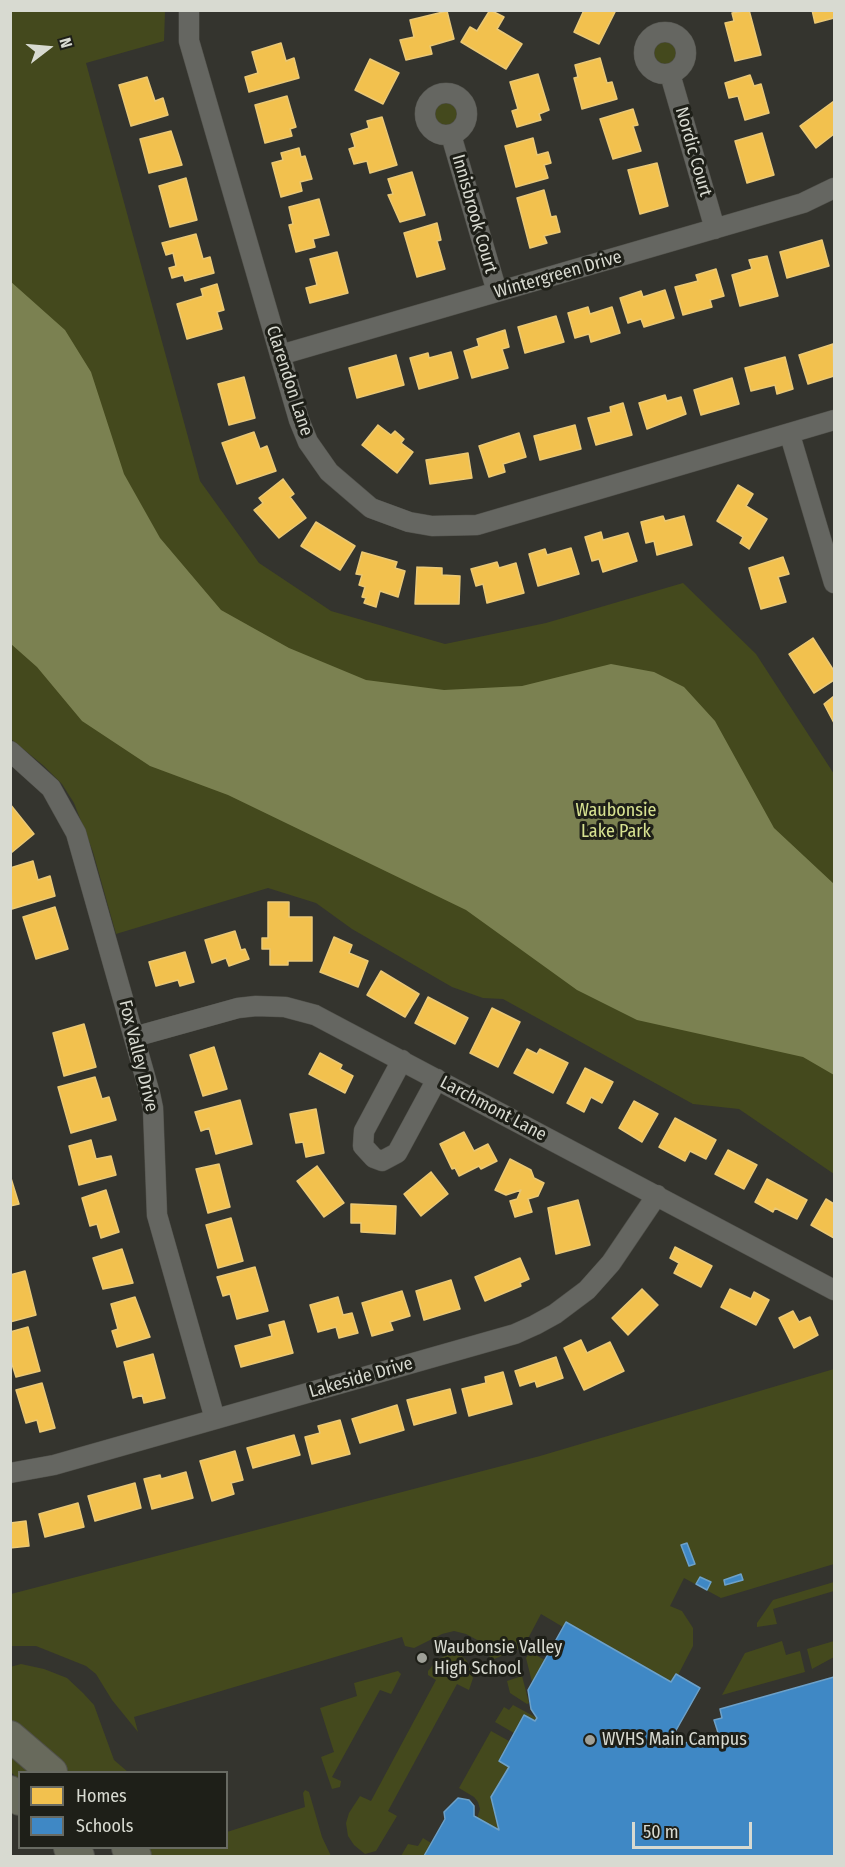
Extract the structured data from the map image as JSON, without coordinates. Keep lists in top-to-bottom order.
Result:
{
  "streets": {
    "street": [
      "Nordic Court",
      "Innisbrook Court",
      "Wintergreen Drive",
      "Clarendon Lane",
      "Fox Valley Drive",
      "Larchmont Lane",
      "Lakeside Drive"
    ]
  },
  "crossings": [
    ["Nordic Court", "Wintergreen Drive"],
    ["Innisbrook Court", "Wintergreen Drive"],
    ["Wintergreen Drive", "Clarendon Lane"],
    ["Fox Valley Drive", "Larchmont Lane"],
    ["Fox Valley Drive", "Lakeside Drive"],
    ["Larchmont Lane", "Lakeside Drive"]
  ],
  "parks": ["Waubonsie Lake Park"],
  "places": ["Waubonsie Valley High School", "WVHS Main Campus"],
  "legend": ["Homes", "Schools"],
  "scale_bar": "50 m",
  "north": "right"
}
